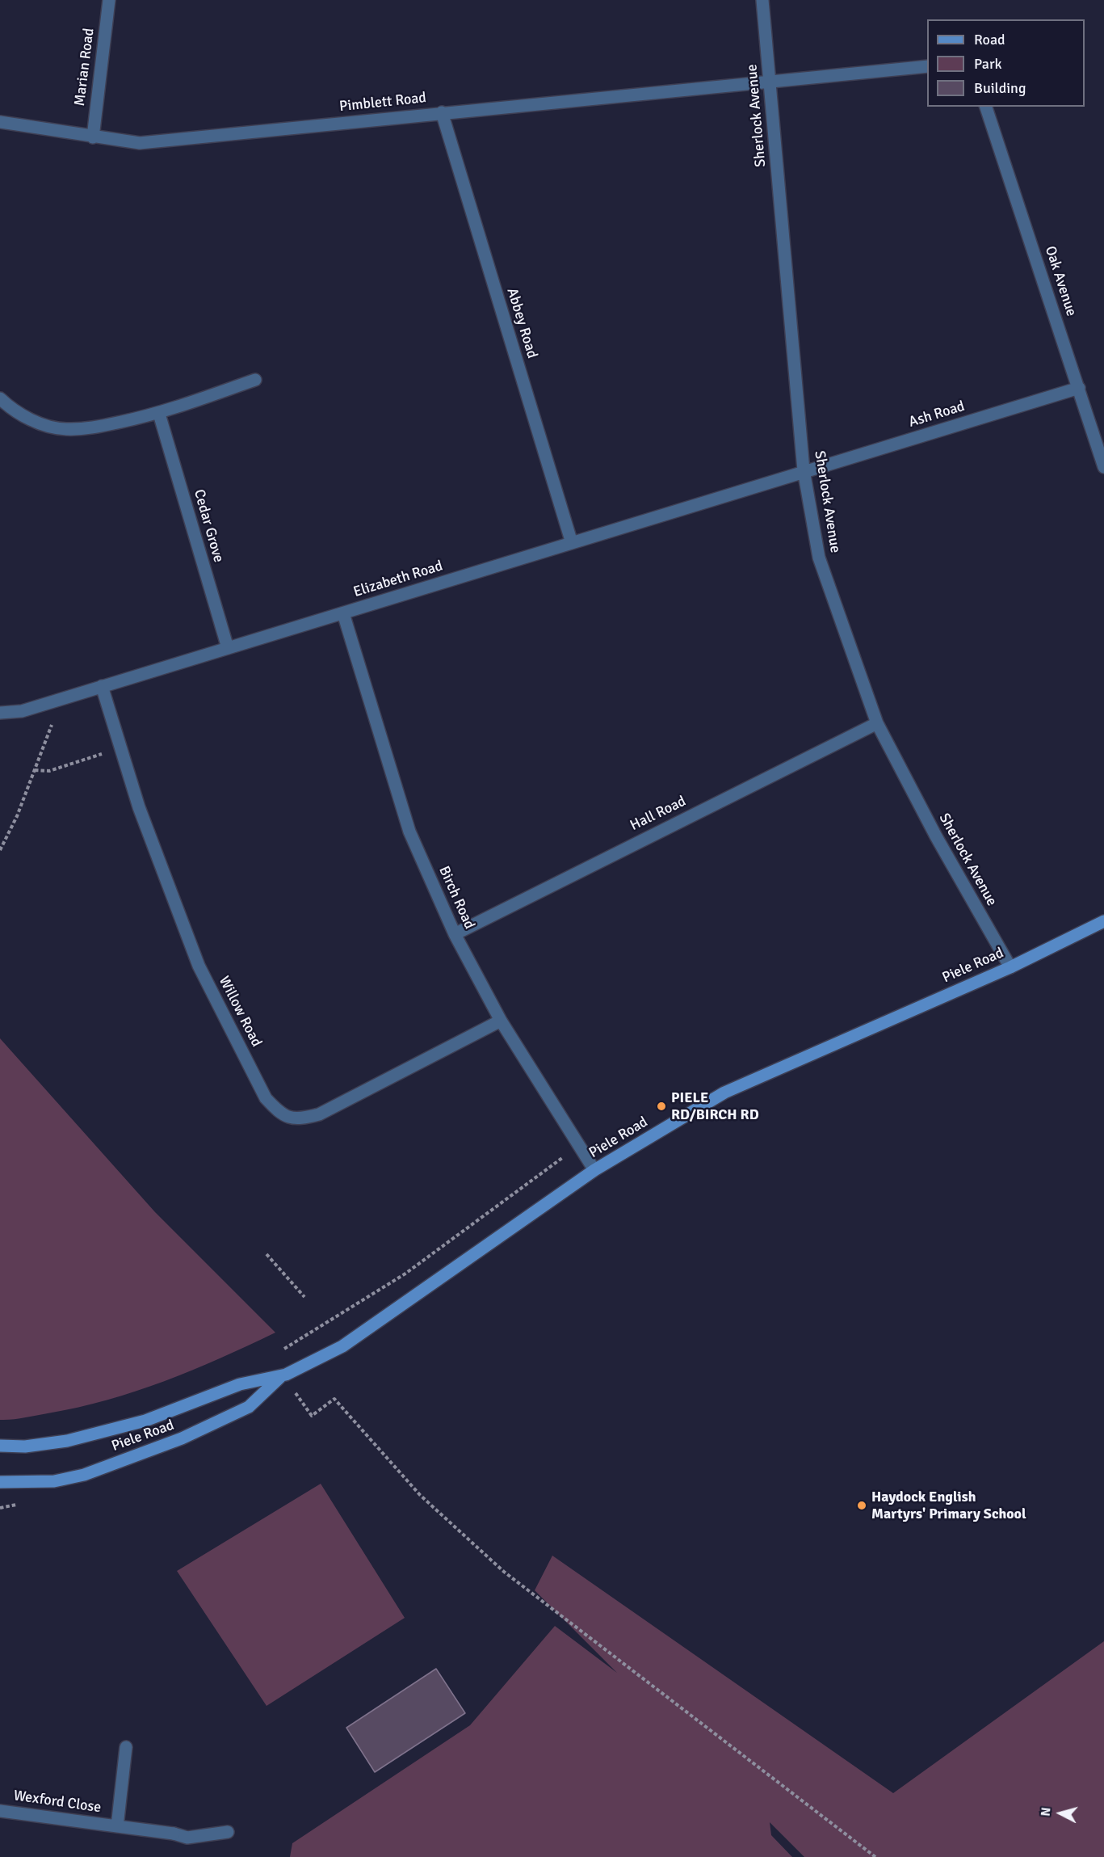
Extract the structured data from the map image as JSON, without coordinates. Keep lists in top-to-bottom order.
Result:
{
  "streets": {
    "street": [
      "Marian Road",
      "Pimblett Road",
      "Sherlock Avenue",
      "Oak Avenue",
      "Abbey Road",
      "Ash Road",
      "Cedar Grove",
      "Elizabeth Road",
      "Hall Road",
      "Birch Road",
      "Piele Road",
      "Willow Road",
      "Wexford Close"
    ]
  },
  "crossings": [
    ["Marian Road", "Pimblett Road"],
    ["Pimblett Road", "Sherlock Avenue"],
    ["Pimblett Road", "Abbey Road"],
    ["Sherlock Avenue", "Ash Road"],
    ["Sherlock Avenue", "Elizabeth Road"],
    ["Sherlock Avenue", "Hall Road"],
    ["Sherlock Avenue", "Piele Road"],
    ["Oak Avenue", "Ash Road"],
    ["Abbey Road", "Elizabeth Road"],
    ["Ash Road", "Elizabeth Road"],
    ["Cedar Grove", "Elizabeth Road"],
    ["Elizabeth Road", "Birch Road"],
    ["Elizabeth Road", "Willow Road"],
    ["Hall Road", "Birch Road"],
    ["Birch Road", "Piele Road"],
    ["Birch Road", "Willow Road"]
  ],
  "places": ["PIELE RD/BIRCH RD", "Haydock English Martyrs' Primary School"],
  "legend": ["Road", "Park", "Building"],
  "north": "left"
}
